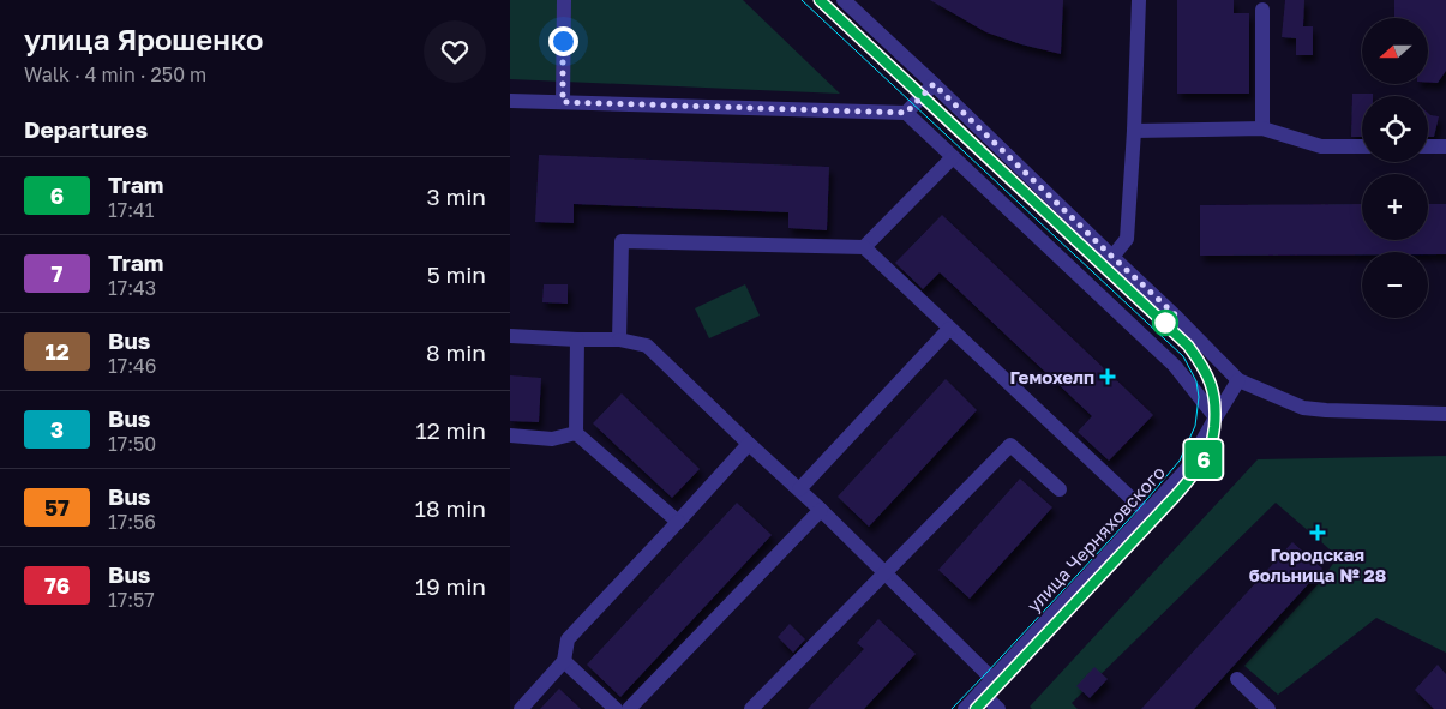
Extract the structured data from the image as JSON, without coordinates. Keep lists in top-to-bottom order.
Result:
{
  "streets": {
    "street": ["улица Черняховского"]
  },
  "places": {
    "health": ["Гемохелп", "Городская больница № 28"]
  },
  "lines": ["tram line 6"],
  "north": "left",
  "page": {
    "heading": [
      ["улица Ярошенко", "Walk · 4 min · 250 m"],
      "Departures"
    ],
    "on_map": "6",
    "map_buttons": ["+", "−"],
    "list": [
      {
        "mark": "6",
        "name": "Tram",
        "note": "17:41",
        "value": "3 min"
      },
      {
        "mark": "7",
        "name": "Tram",
        "note": "17:43",
        "value": "5 min"
      },
      {
        "mark": "12",
        "name": "Bus",
        "note": "17:46",
        "value": "8 min"
      },
      {
        "mark": "3",
        "name": "Bus",
        "note": "17:50",
        "value": "12 min"
      },
      {
        "mark": "57",
        "name": "Bus",
        "note": "17:56",
        "value": "18 min"
      },
      {
        "mark": "76",
        "name": "Bus",
        "note": "17:57",
        "value": "19 min"
      }
    ]
  }
}
